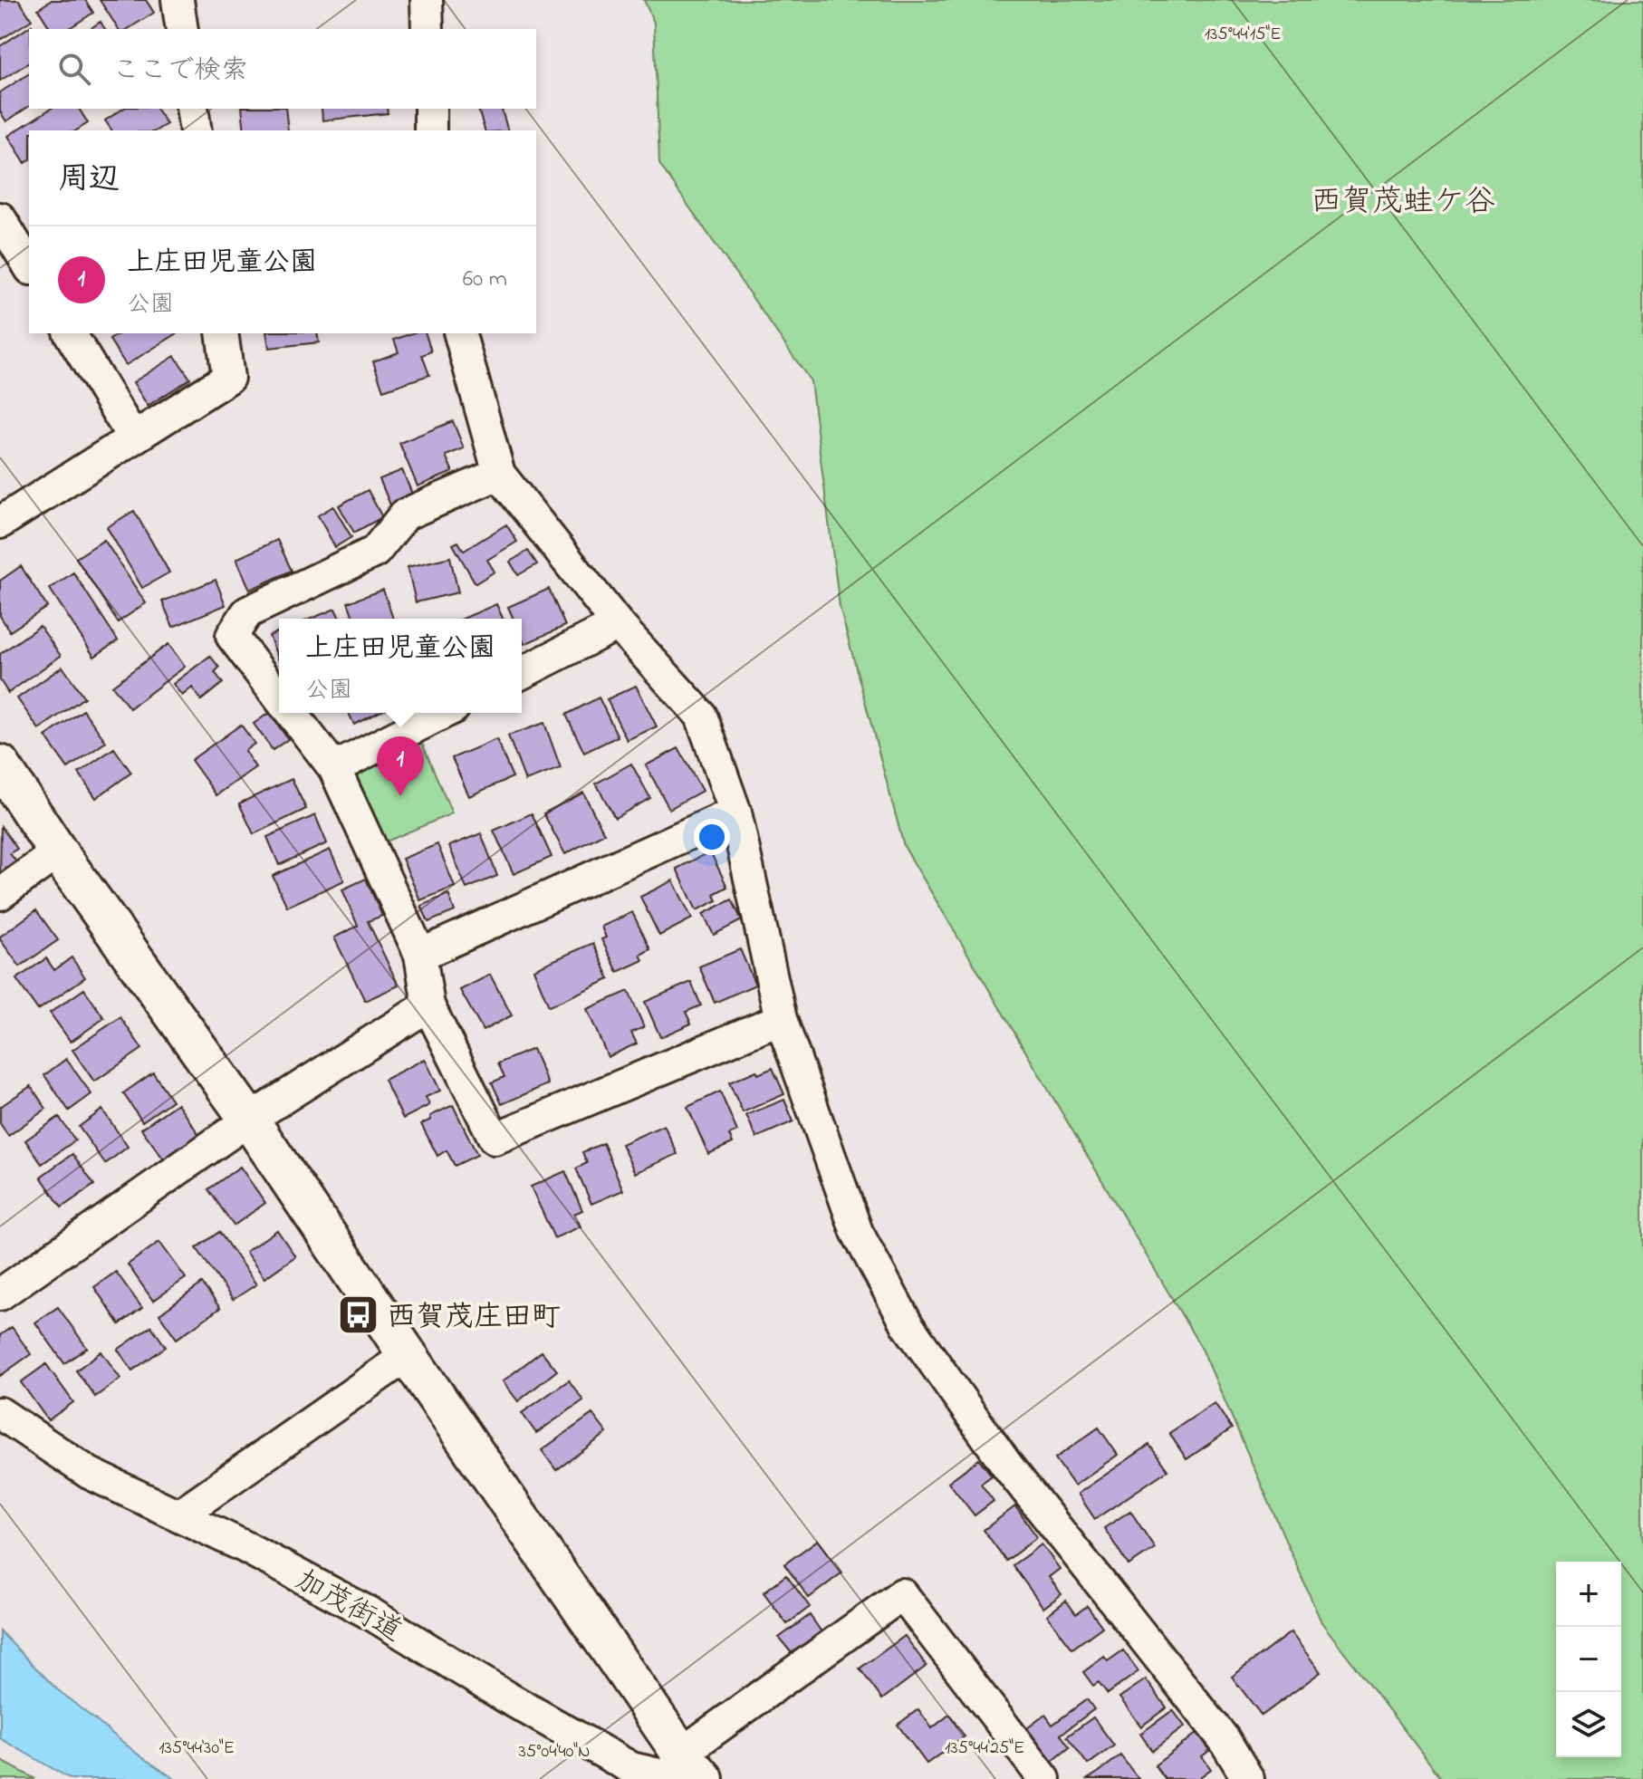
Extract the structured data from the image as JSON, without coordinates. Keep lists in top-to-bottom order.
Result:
{
  "streets": {
    "street": ["加茂街道"]
  },
  "districts": ["西賀茂蛙ケ谷"],
  "places": {
    "bus stop": ["西賀茂庄田町"]
  },
  "page": {
    "search": "ここで検索",
    "heading": "周辺",
    "list": [
      {
        "mark": "1",
        "name": "上庄田児童公園",
        "note": "公園",
        "value": "60 m"
      }
    ],
    "popup": ["上庄田児童公園", "公園"],
    "pins": "1",
    "map_buttons": ["+", "−"]
  },
  "coordinates": [
    "135°44'15\"E",
    "135°44'30\"E",
    "135°44'25\"E",
    "35°04'40\"N"
  ]
}
